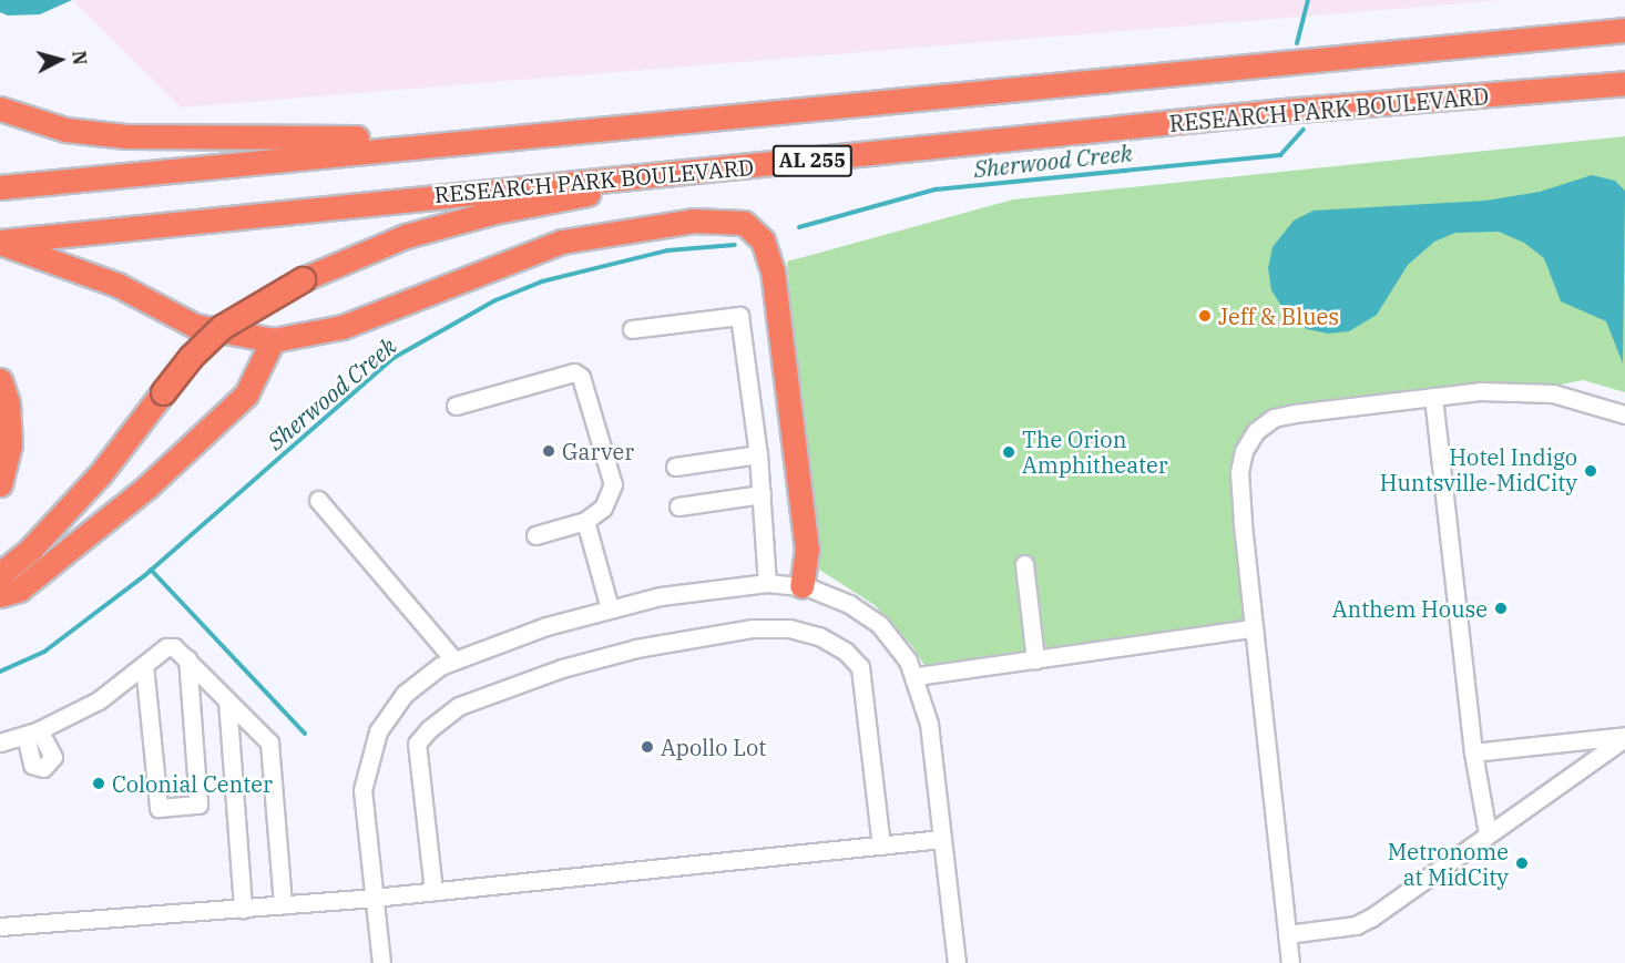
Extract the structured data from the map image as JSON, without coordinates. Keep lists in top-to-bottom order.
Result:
{
  "streets": {
    "highway": ["RESEARCH PARK BOULEVARD", "AL 255"]
  },
  "water": ["Sherwood Creek"],
  "places": [
    "Jeff & Blues",
    "Garver",
    "The Orion Amphitheater",
    "Hotel Indigo Huntsville-MidCity",
    "Anthem House",
    "Apollo Lot",
    "Colonial Center",
    "Metronome at MidCity"
  ],
  "north": "right"
}
